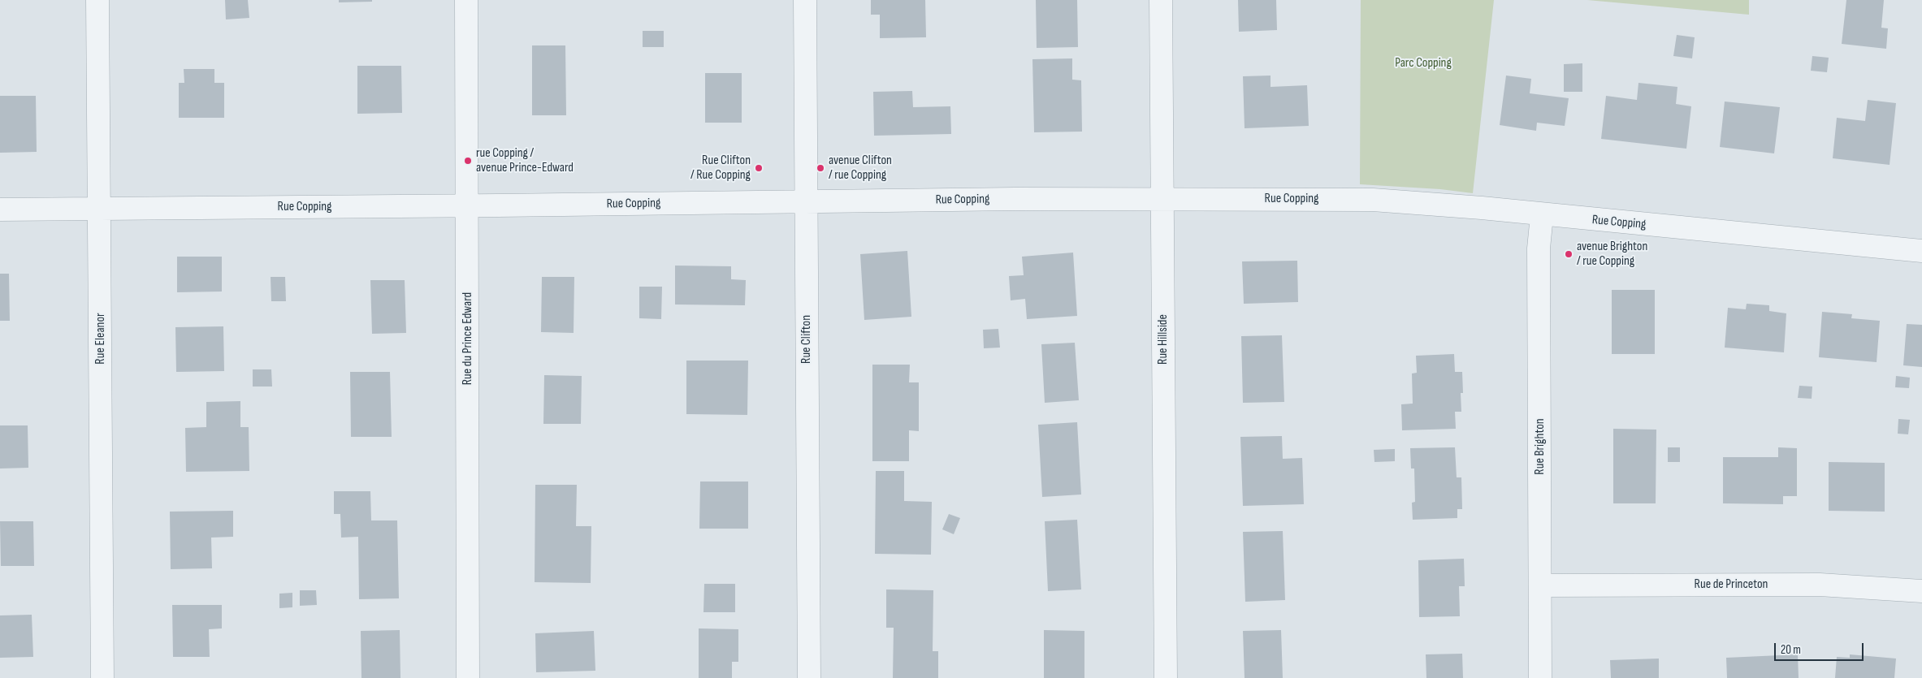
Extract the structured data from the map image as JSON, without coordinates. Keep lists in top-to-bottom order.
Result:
{
  "streets": {
    "street": [
      "Rue Copping",
      "Rue Eleanor",
      "Rue du Prince Edward",
      "Rue Clifton",
      "Rue Hillside",
      "Rue Brighton",
      "Rue de Princeton"
    ]
  },
  "crossings": [
    ["Rue Copping", "Rue Eleanor"],
    ["Rue Copping", "Rue du Prince Edward"],
    ["Rue Copping", "Rue Clifton"],
    ["Rue Copping", "Rue Hillside"],
    ["Rue Copping", "Rue Brighton"],
    ["Rue Brighton", "Rue de Princeton"]
  ],
  "parks": ["Parc Copping"],
  "places": [
    "rue Copping / avenue Prince-Edward",
    "Rue Clifton / Rue Copping",
    "avenue Clifton / rue Copping",
    "avenue Brighton / rue Copping"
  ],
  "scale_bar": "20 m"
}
